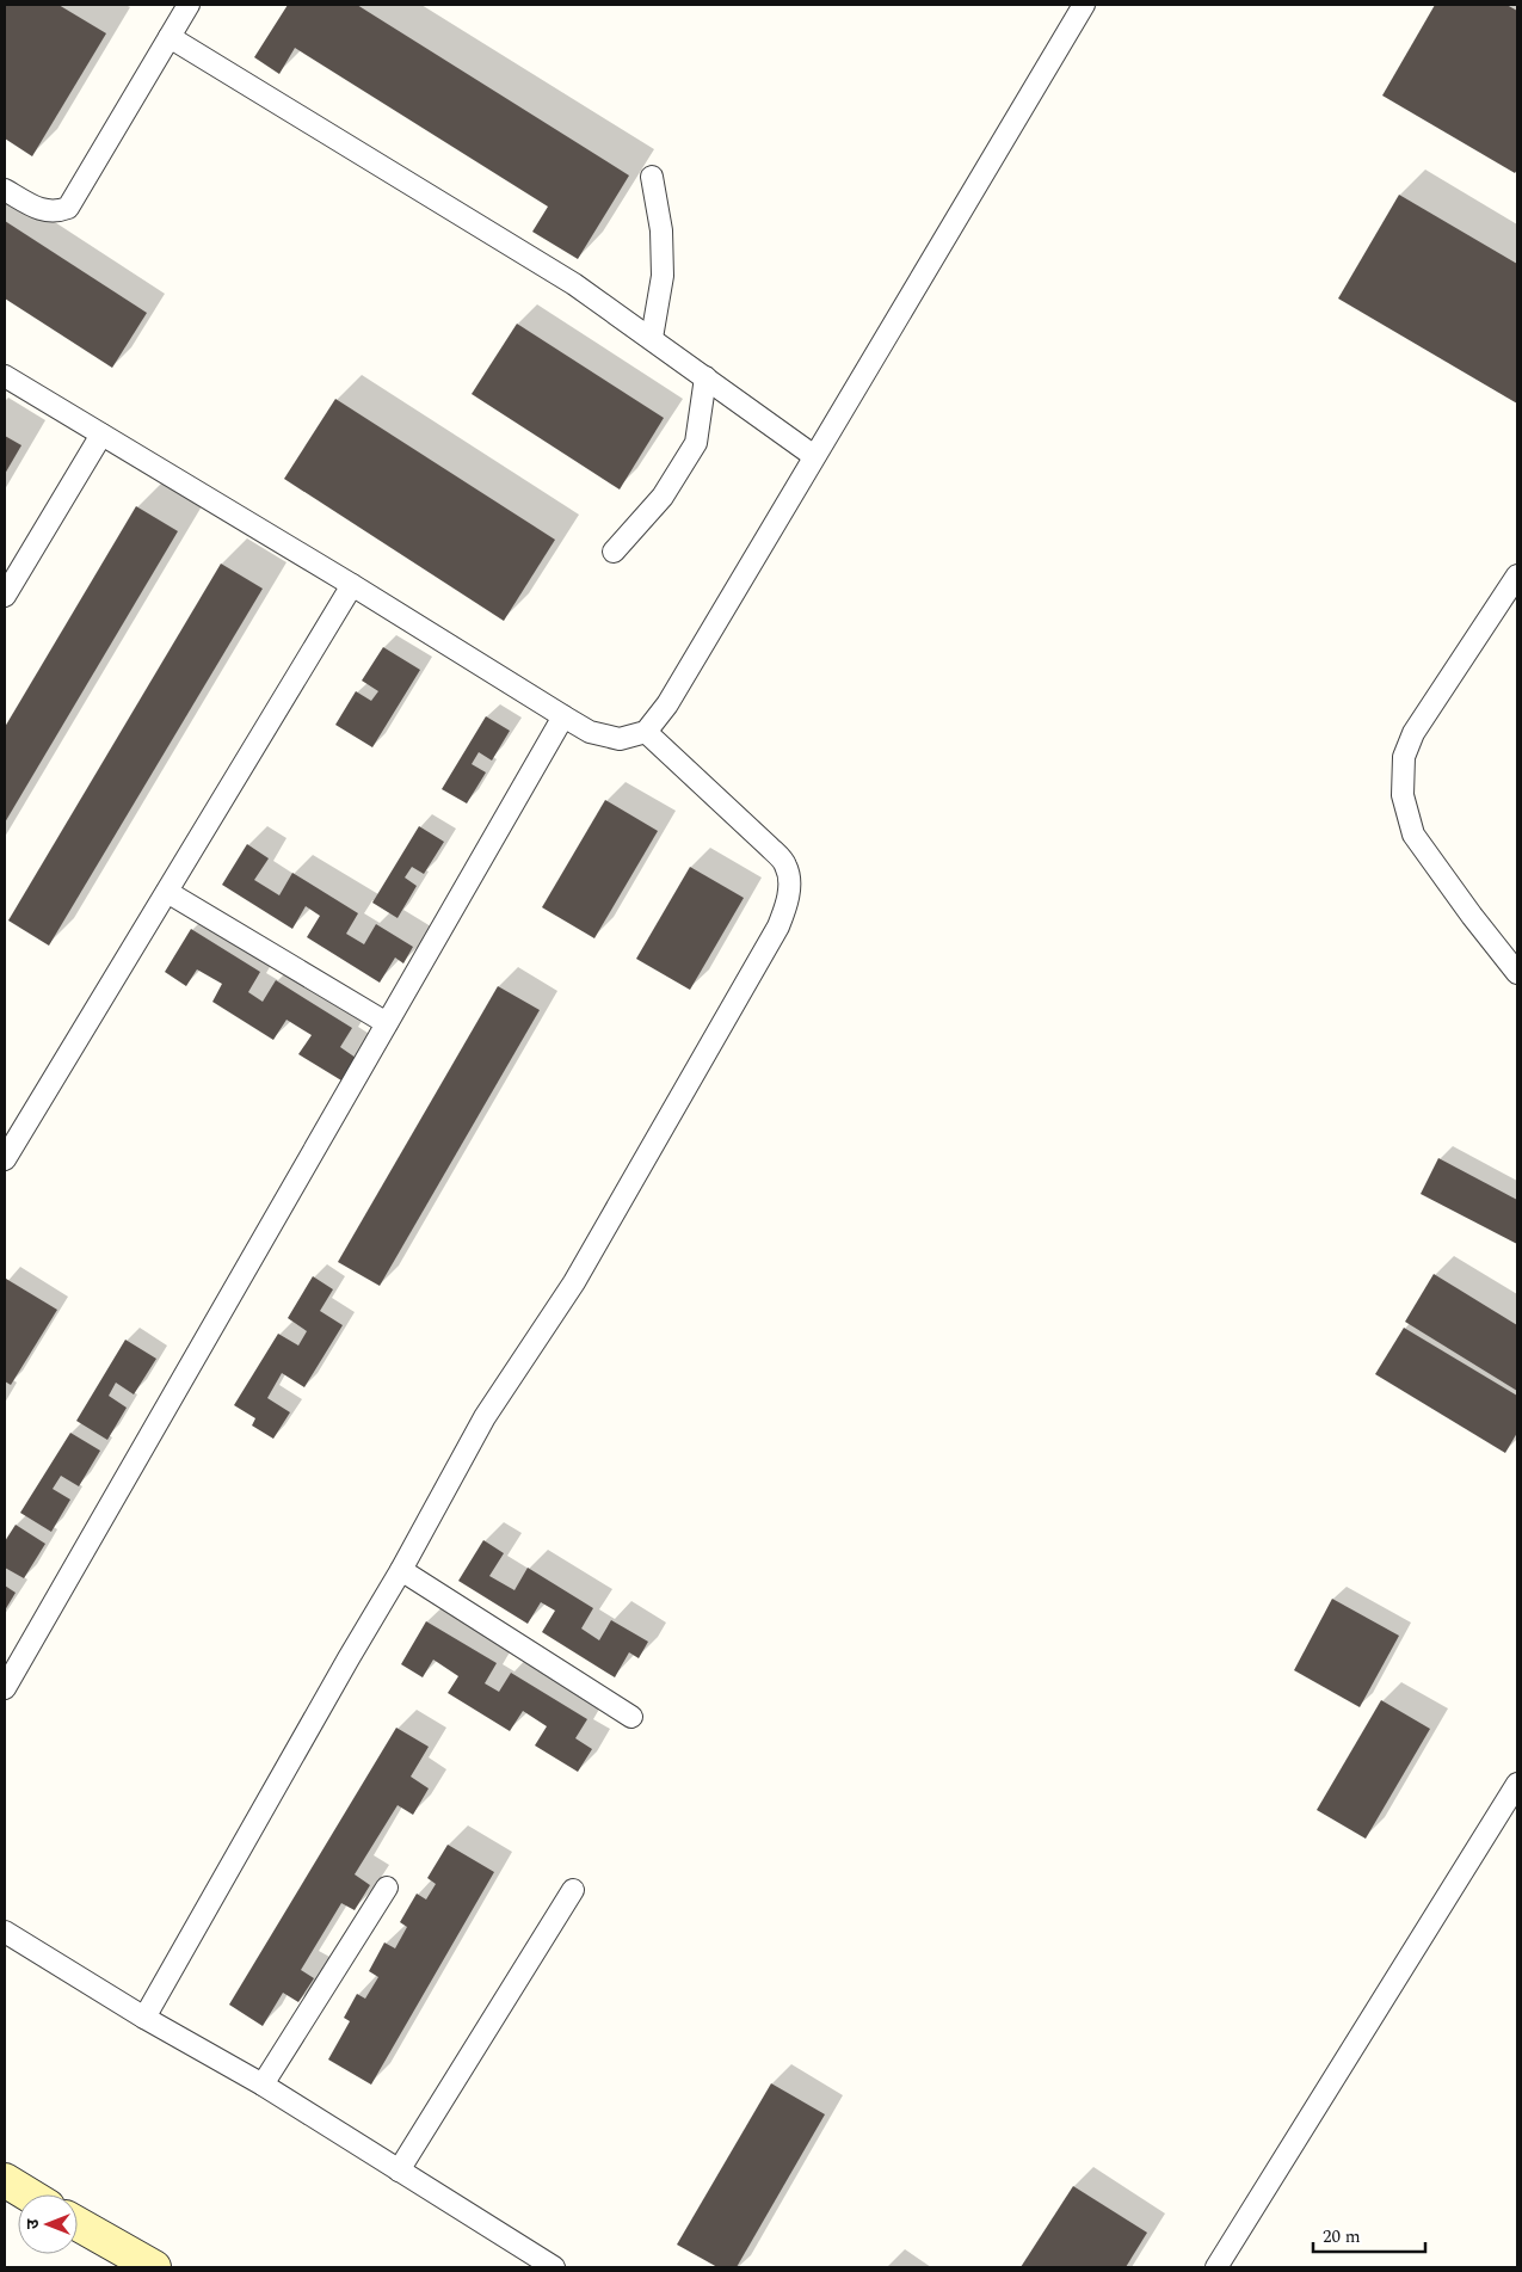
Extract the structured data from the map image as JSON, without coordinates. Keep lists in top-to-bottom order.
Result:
{
  "scale_bar": "20 m",
  "north": "left"
}
